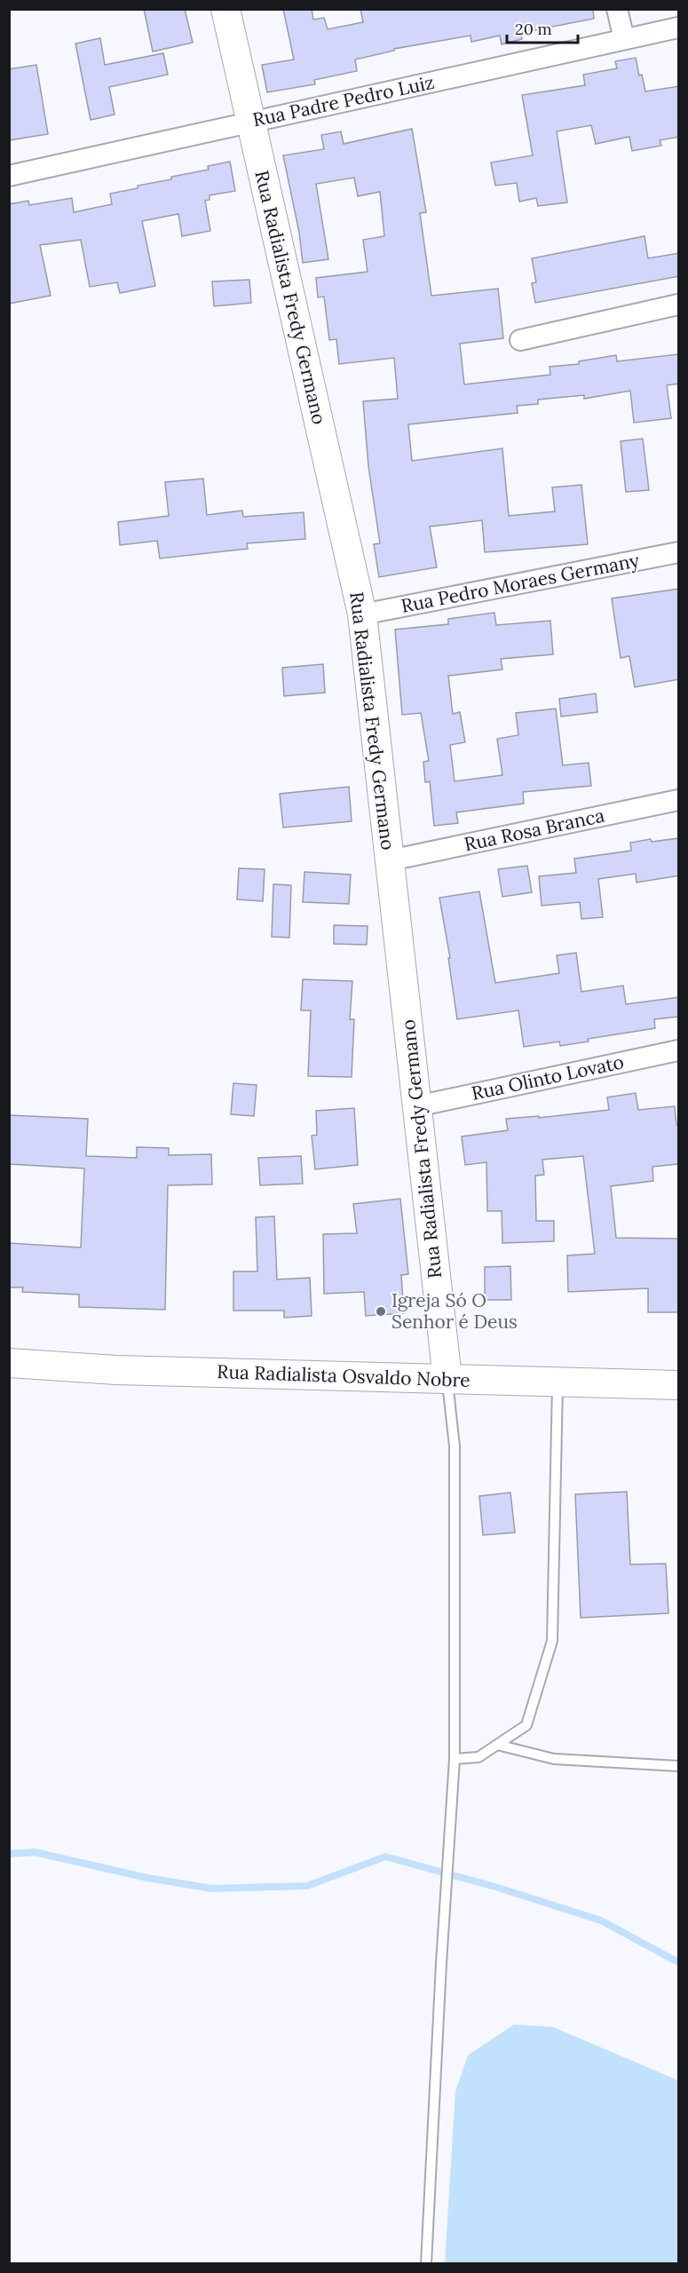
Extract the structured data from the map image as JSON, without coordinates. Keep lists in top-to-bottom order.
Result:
{
  "streets": {
    "street": [
      "Rua Padre Pedro Luiz",
      "Rua Radialista Fredy Germano",
      "Rua Pedro Moraes Germany",
      "Rua Rosa Branca",
      "Rua Olinto Lovato",
      "Rua Radialista Osvaldo Nobre"
    ]
  },
  "crossings": [
    ["Rua Padre Pedro Luiz", "Rua Radialista Fredy Germano"],
    ["Rua Radialista Fredy Germano", "Rua Pedro Moraes Germany"],
    ["Rua Radialista Fredy Germano", "Rua Rosa Branca"],
    ["Rua Radialista Fredy Germano", "Rua Olinto Lovato"],
    ["Rua Radialista Fredy Germano", "Rua Radialista Osvaldo Nobre"]
  ],
  "places": ["Igreja Só O Senhor é Deus"],
  "scale_bar": "20 m"
}
